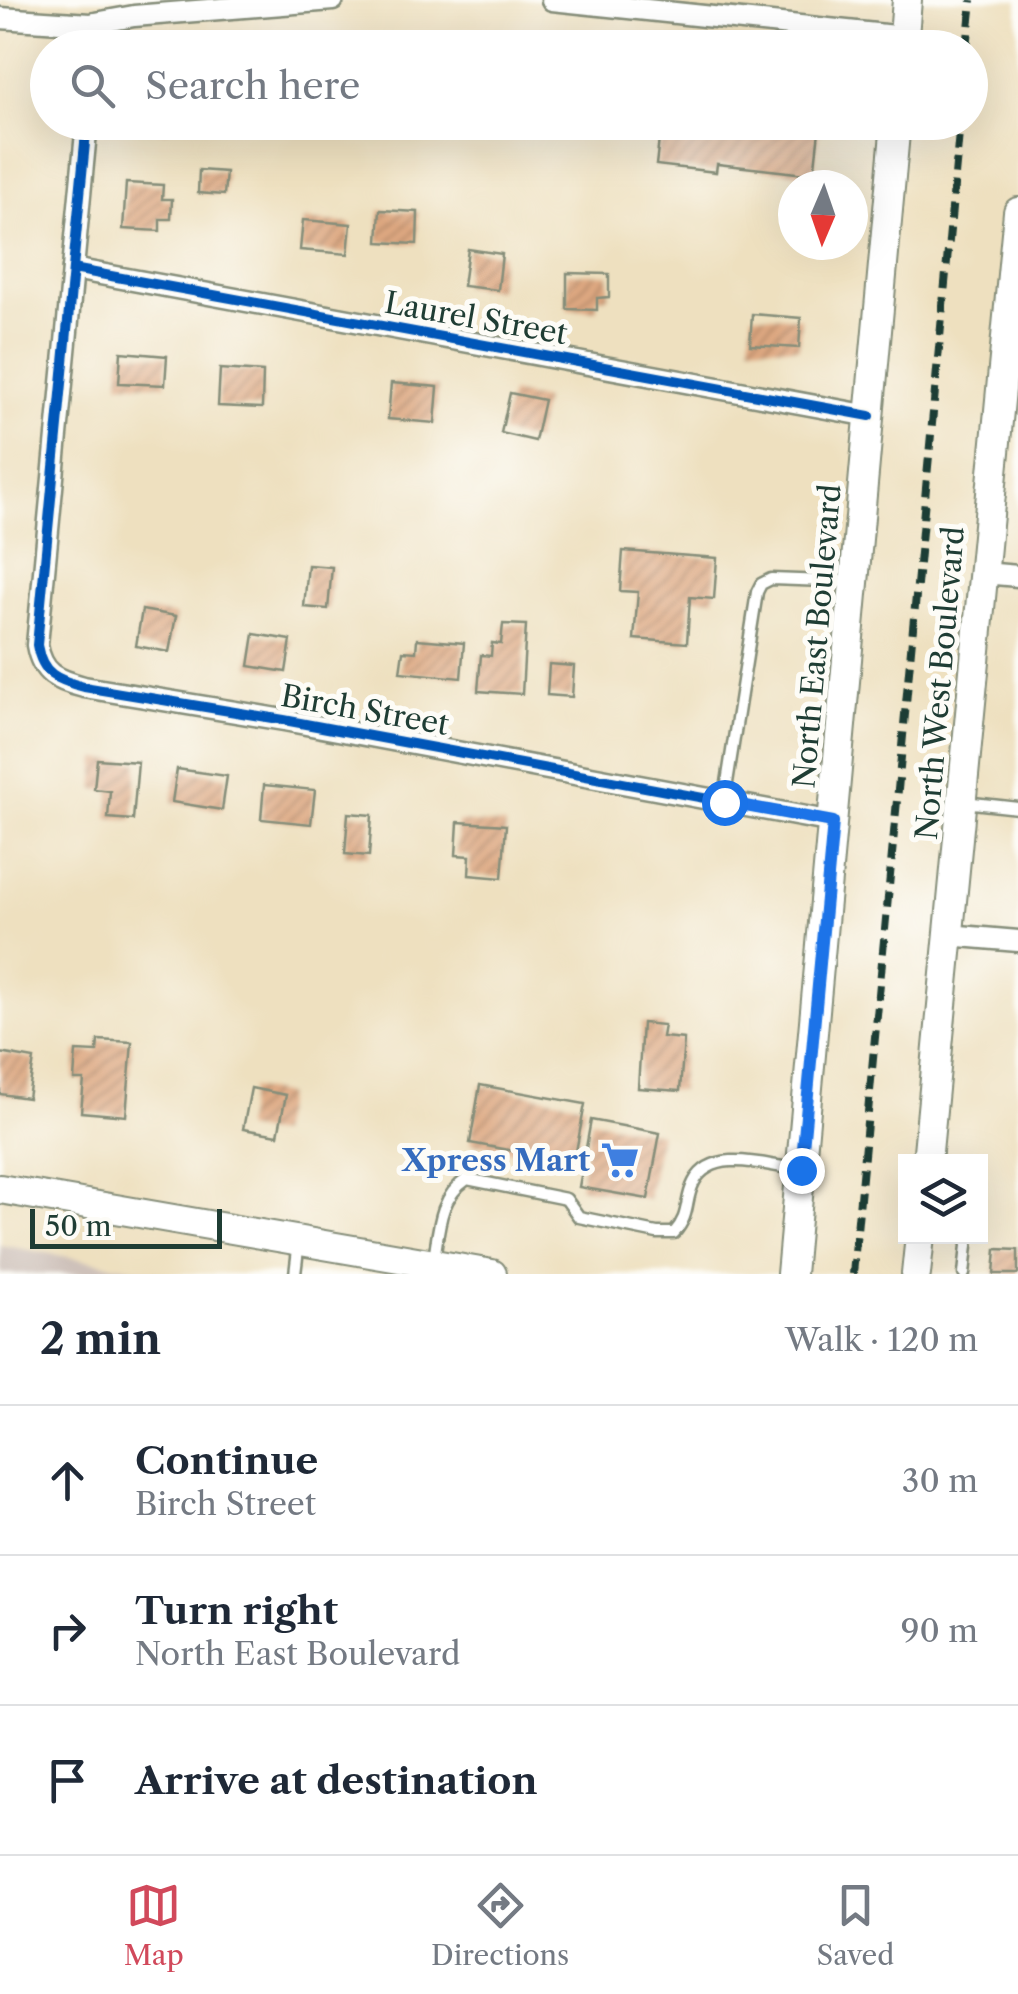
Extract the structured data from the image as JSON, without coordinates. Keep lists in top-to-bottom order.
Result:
{
  "streets": {
    "main road": ["North East Boulevard", "North West Boulevard"],
    "street": ["Laurel Street", "Birch Street"]
  },
  "crossings": [
    ["Laurel Street", "North East Boulevard"],
    ["Laurel Street", "Birch Street"],
    ["North East Boulevard", "Birch Street"]
  ],
  "places": {
    "supermarket": ["Xpress Mart"]
  },
  "scale_bar": "50 m",
  "north": "bottom",
  "page": {
    "search": "Search here",
    "scale": "50 m",
    "heading": ["2 min", "Walk · 120 m"],
    "list": [
      ["Continue", "Birch Street", "30 m"],
      ["Turn right", "North East Boulevard", "90 m"],
      "Arrive at destination"
    ],
    "nav": ["Map", "Directions", "Saved"]
  }
}
